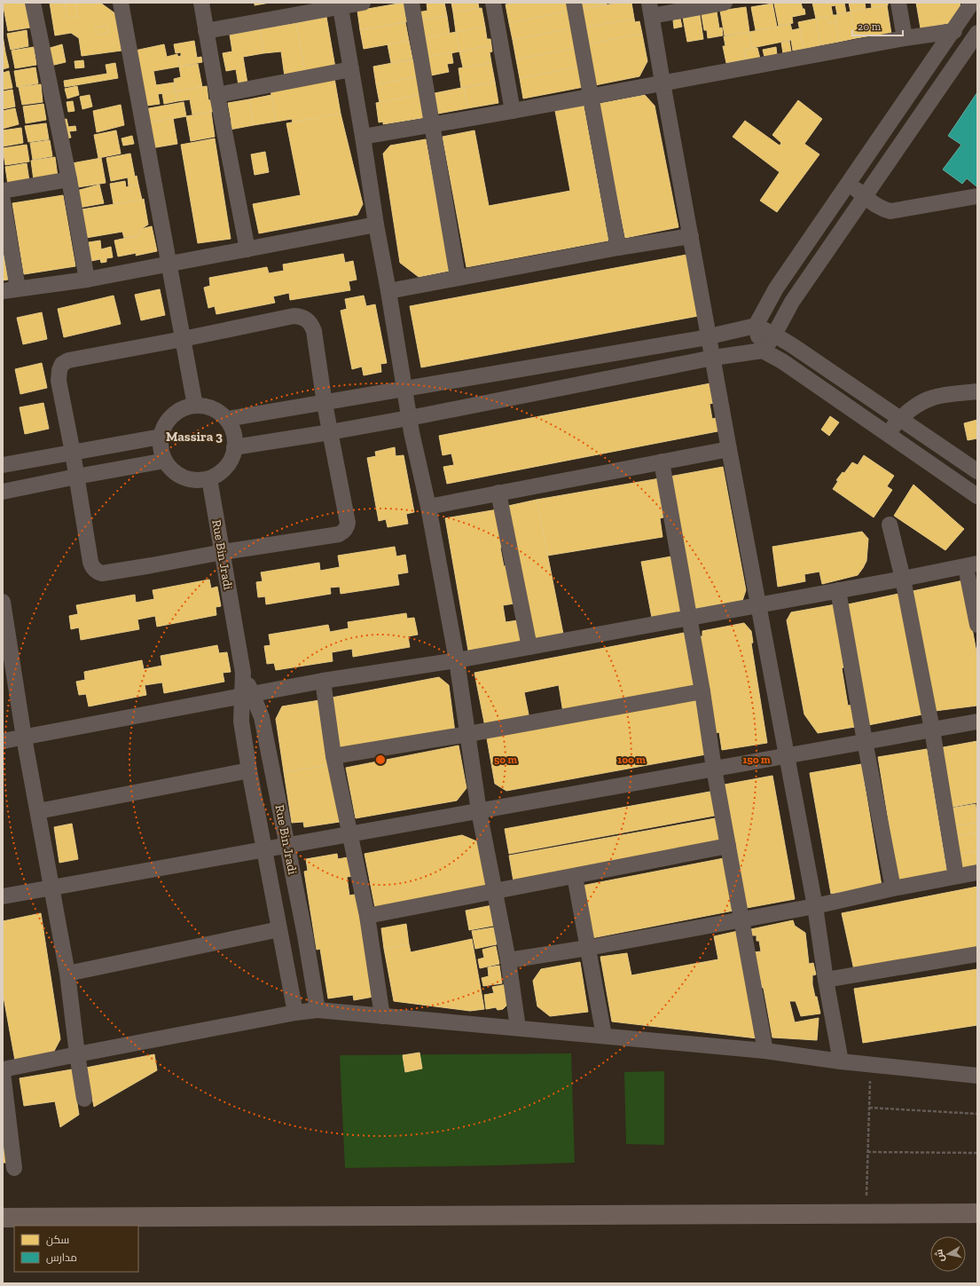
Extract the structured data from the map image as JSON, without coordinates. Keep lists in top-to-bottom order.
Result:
{
  "streets": {
    "street": ["Rue Bin Jradi"]
  },
  "districts": ["Massira 3"],
  "legend": ["سكن", "مدارس"],
  "scale_bar": "20 m",
  "north": "left",
  "rings": ["50 m", "100 m", "150 m"]
}
